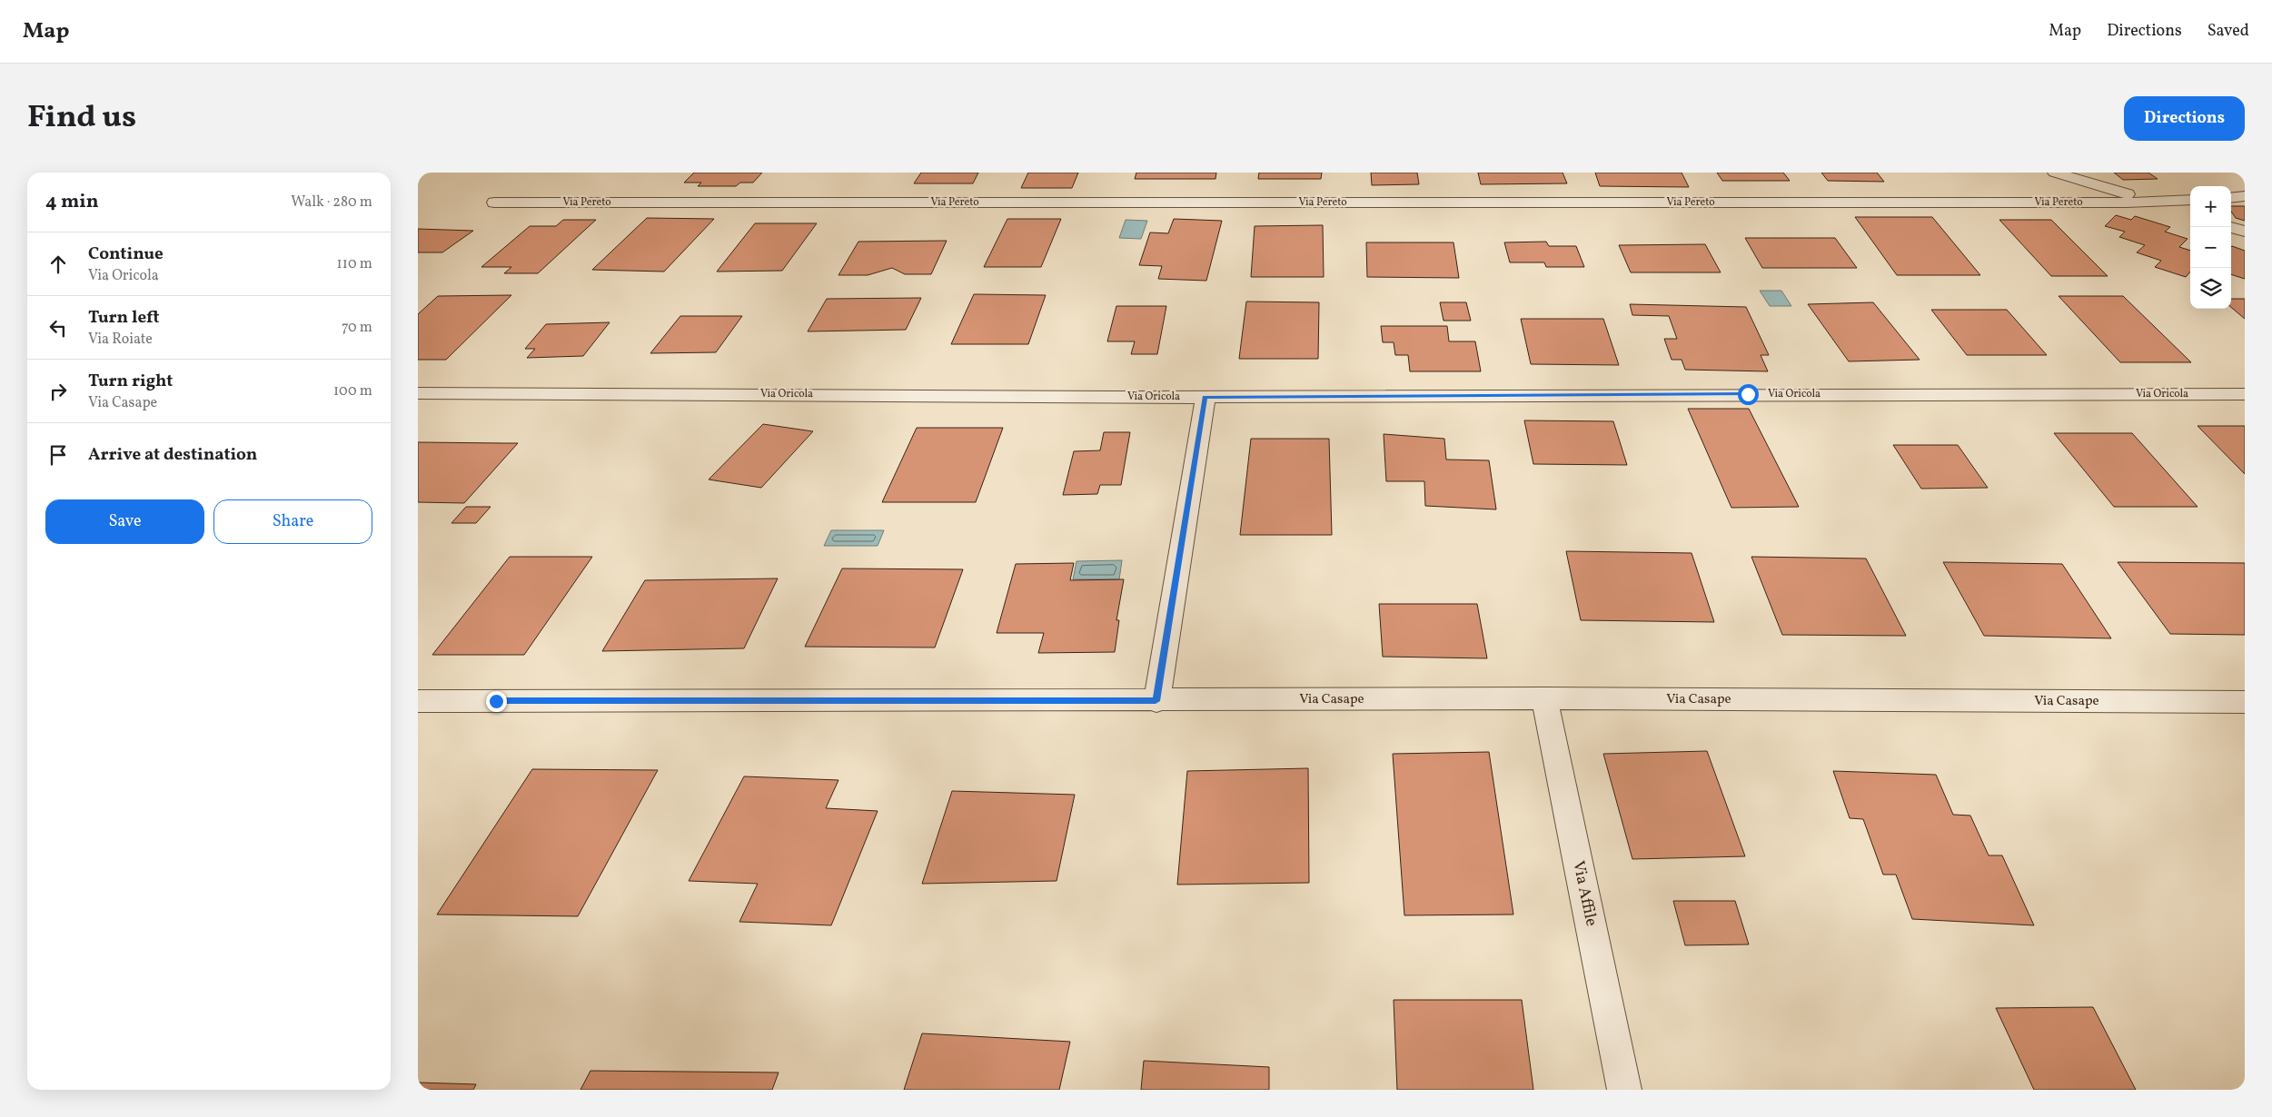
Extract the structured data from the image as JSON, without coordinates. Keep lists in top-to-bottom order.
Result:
{
  "streets": {
    "street": [
      "Via Pereto",
      "Via Oricola",
      "Via Casape",
      "Via Affile"
    ]
  },
  "crossings": [
    ["Via Casape", "Via Affile"]
  ],
  "page": {
    "header": "Map",
    "nav": ["Map", "Directions", "Saved"],
    "title": "Find us",
    "buttons": [
      "Directions",
      ["Save", "Share"]
    ],
    "heading": ["4 min", "Walk · 280 m"],
    "map_buttons": ["+", "−"],
    "list": [
      ["Continue", "Via Oricola", "110 m"],
      ["Turn left", "Via Roiate", "70 m"],
      ["Turn right", "Via Casape", "100 m"],
      "Arrive at destination"
    ]
  }
}
